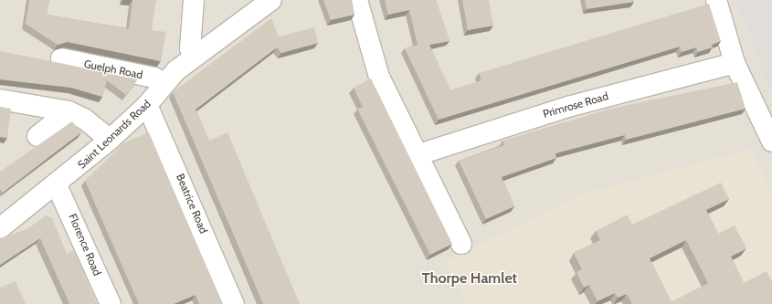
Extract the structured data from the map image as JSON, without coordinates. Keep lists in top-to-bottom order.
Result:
{
  "streets": {
    "street": [
      "Guelph Road",
      "Primrose Road",
      "Saint Leonards Road",
      "Beatrice Road",
      "Florence Road"
    ]
  },
  "crossings": [
    ["Guelph Road", "Saint Leonards Road"],
    ["Saint Leonards Road", "Beatrice Road"],
    ["Saint Leonards Road", "Florence Road"]
  ],
  "districts": ["Thorpe Hamlet"]
}
